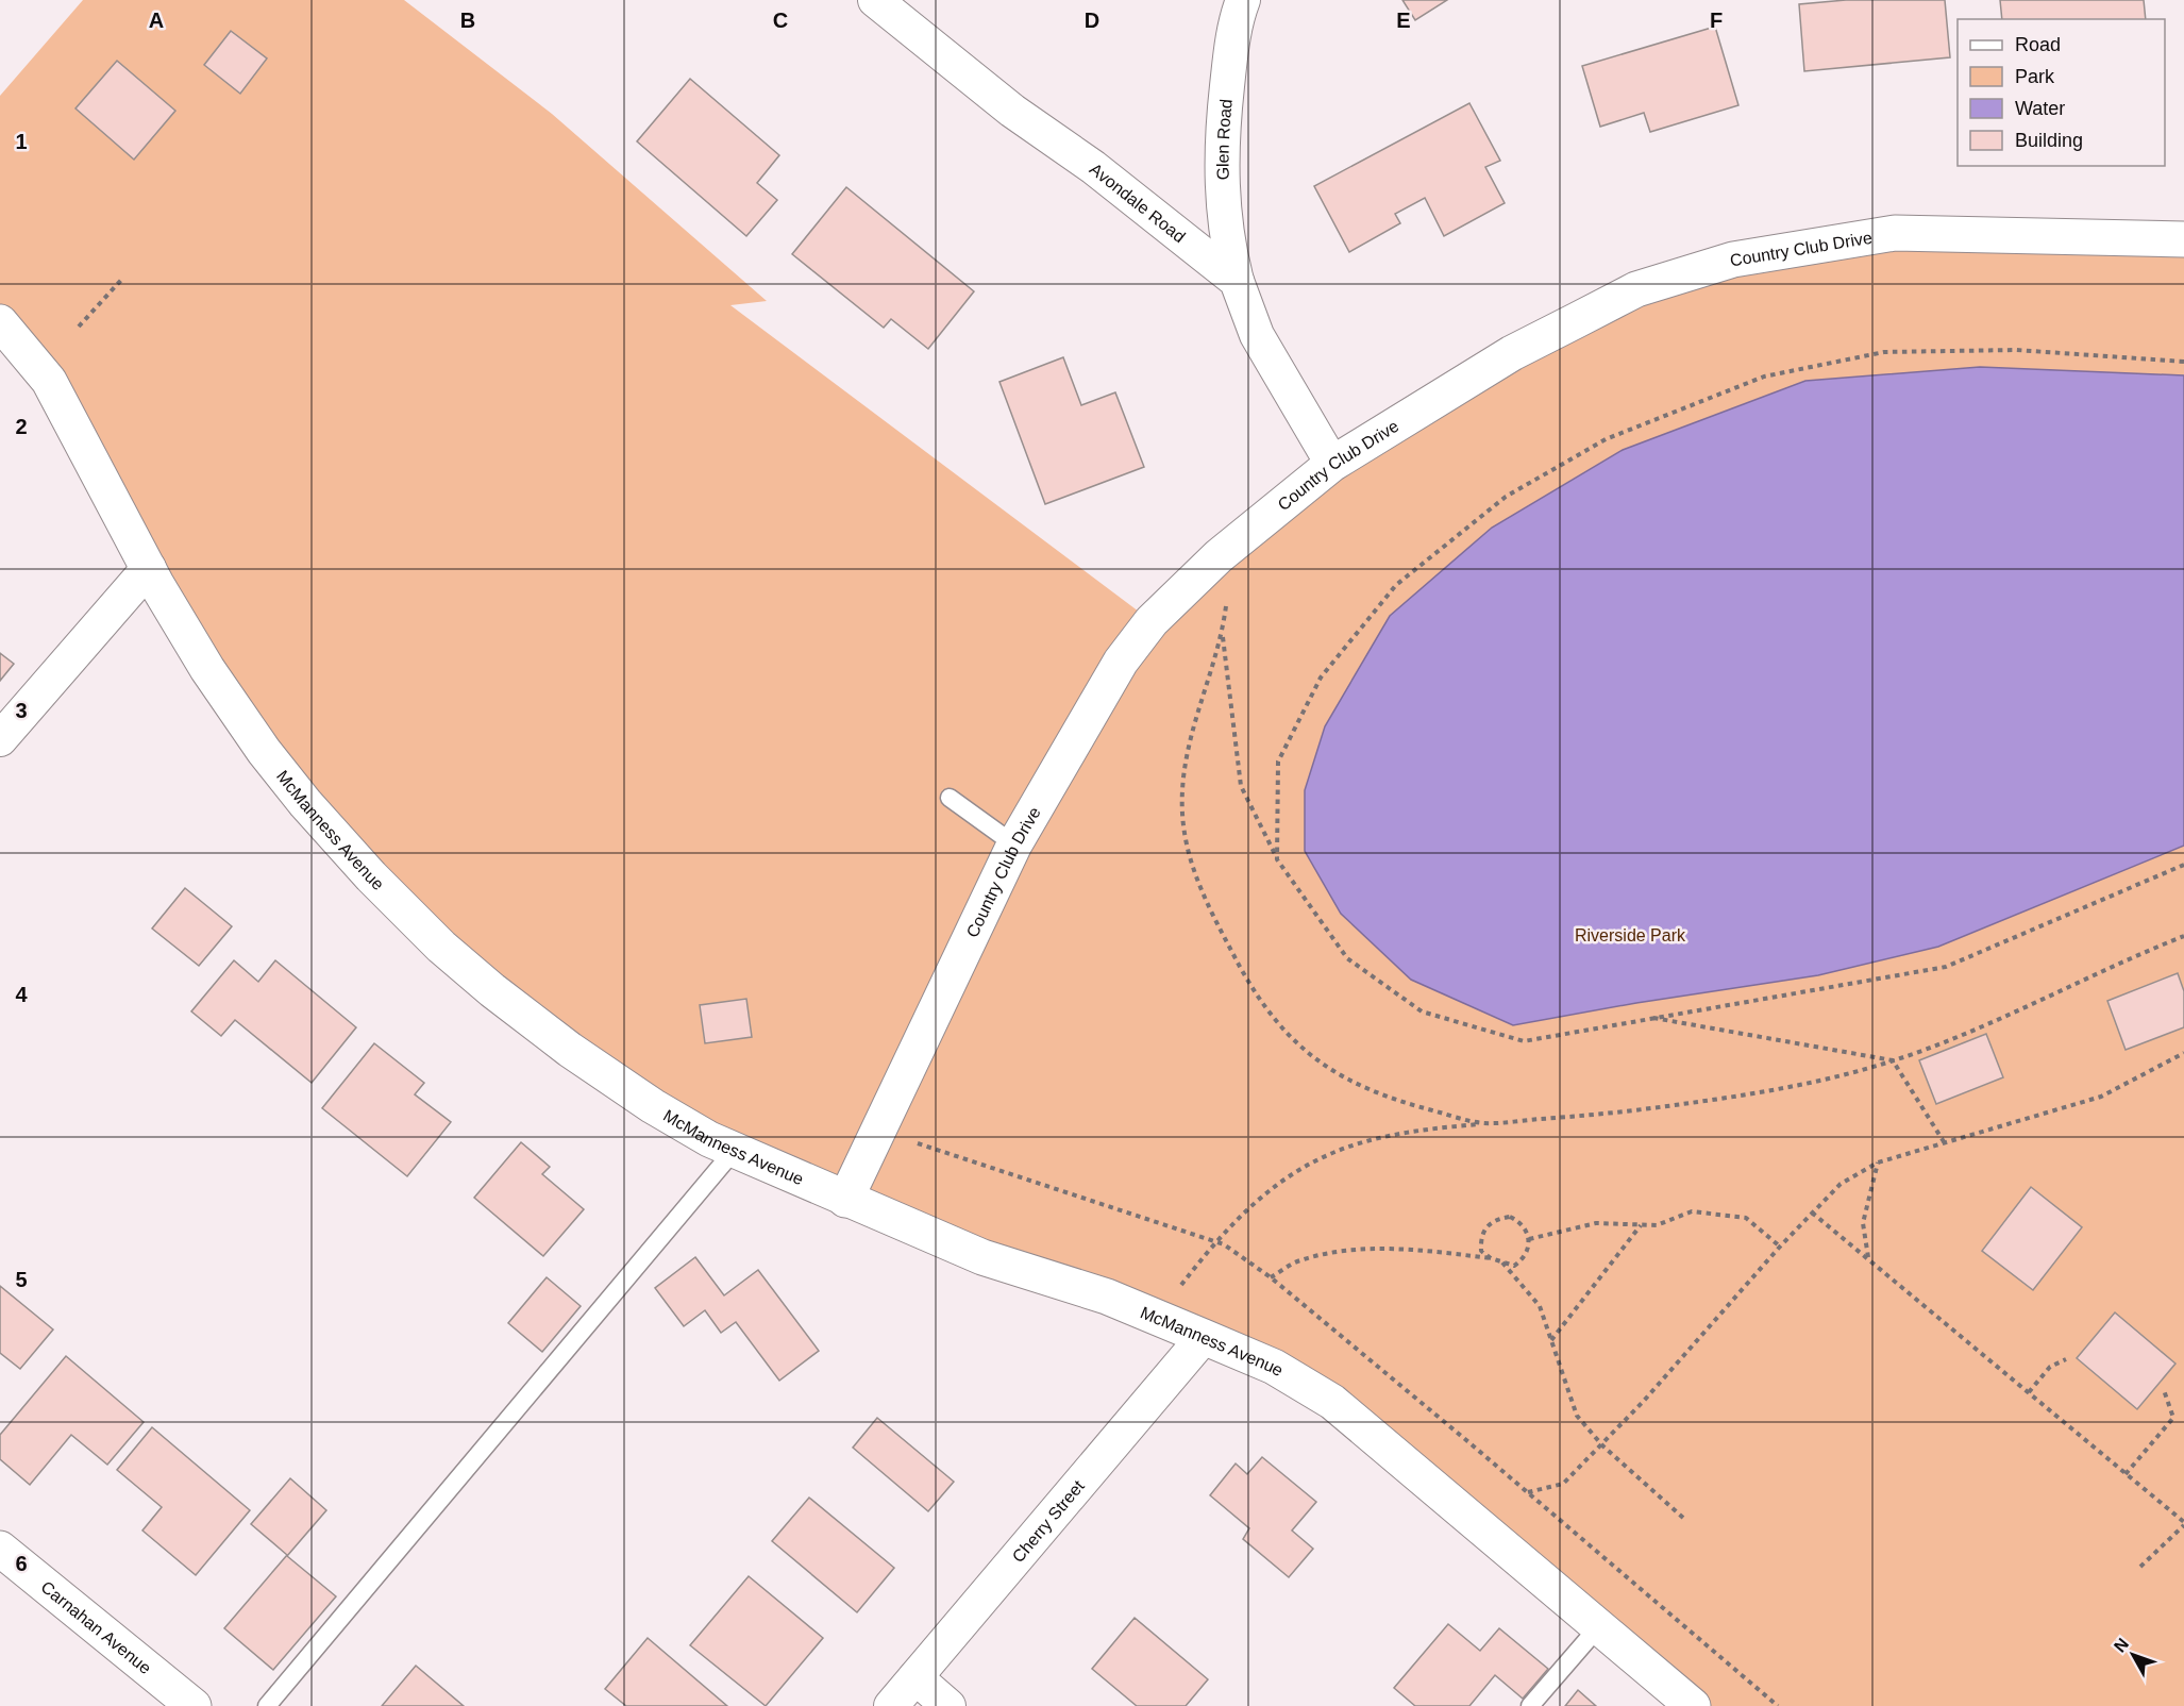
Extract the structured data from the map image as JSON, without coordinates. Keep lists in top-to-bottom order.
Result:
{
  "streets": {
    "main road": ["Country Club Drive", "McManness Avenue", "Carnahan Avenue"],
    "street": ["Glen Road", "Avondale Road", "Cherry Street"]
  },
  "crossings": [
    ["Glen Road", "Avondale Road"],
    ["Country Club Drive", "McManness Avenue"],
    ["McManness Avenue", "Cherry Street"]
  ],
  "parks": ["Riverside Park"],
  "legend": [
    "Road",
    "Park",
    "Water",
    "Building"
  ],
  "north": "top left",
  "grid": {
    "columns": [
      "A",
      "B",
      "C",
      "D",
      "E",
      "F"
    ],
    "rows": [
      "1",
      "2",
      "3",
      "4",
      "5",
      "6"
    ]
  }
}
